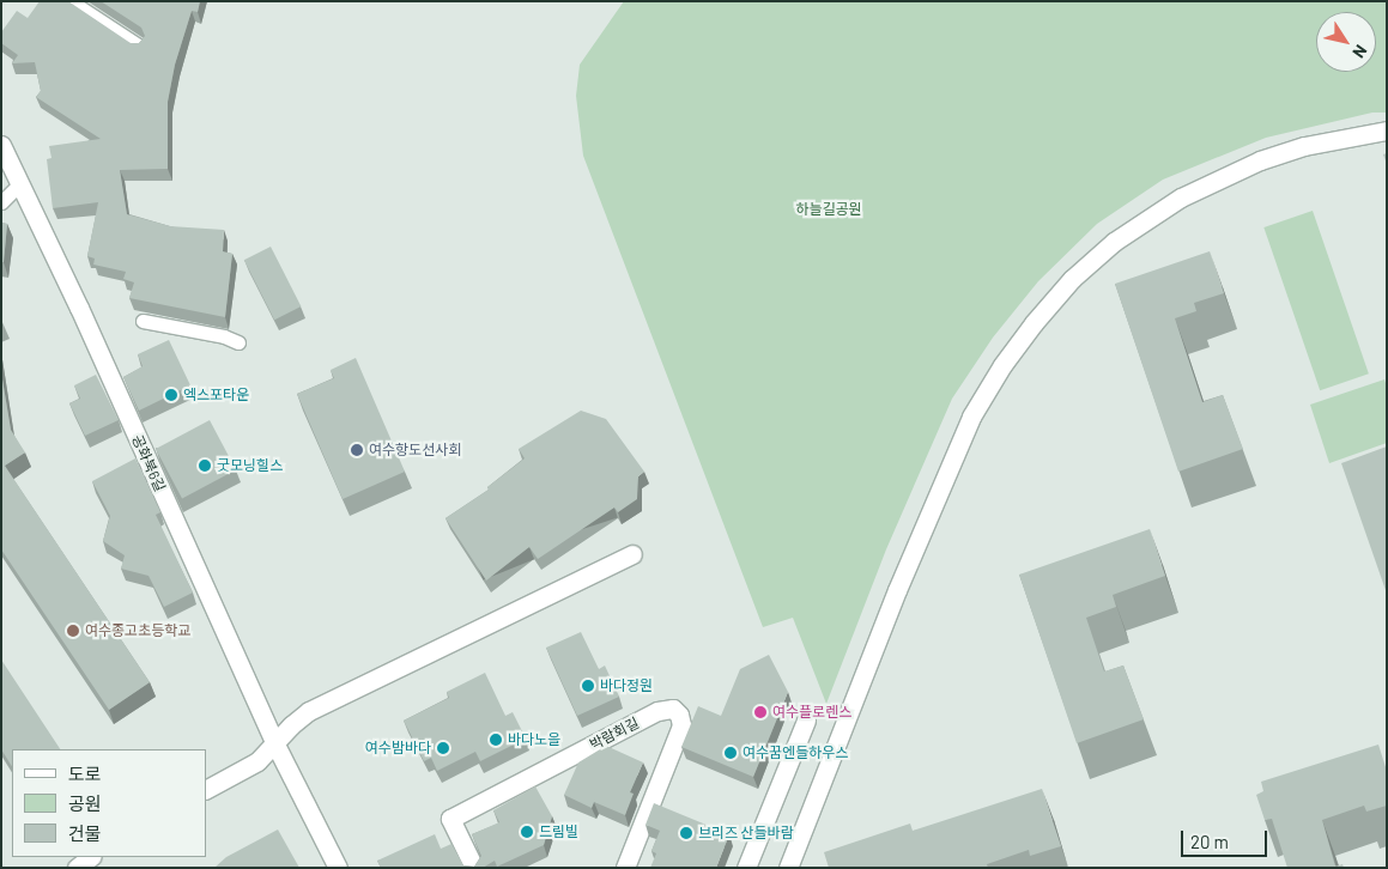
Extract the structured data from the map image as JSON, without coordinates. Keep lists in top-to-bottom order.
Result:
{
  "streets": {
    "street": ["공화북6길", "박람회길"]
  },
  "parks": ["하늘길공원"],
  "places": [
    "엑스포타운",
    "여수항도선사회",
    "굿모닝힐스",
    "여수종고초등학교",
    "바다정원",
    "여수플로렌스",
    "바다노을",
    "여수밤바다",
    "여수꿈엔들하우스",
    "드림빌",
    "브리즈 산들바람"
  ],
  "legend": ["도로", "공원", "건물"],
  "scale_bar": "20 m",
  "north": "bottom right"
}
